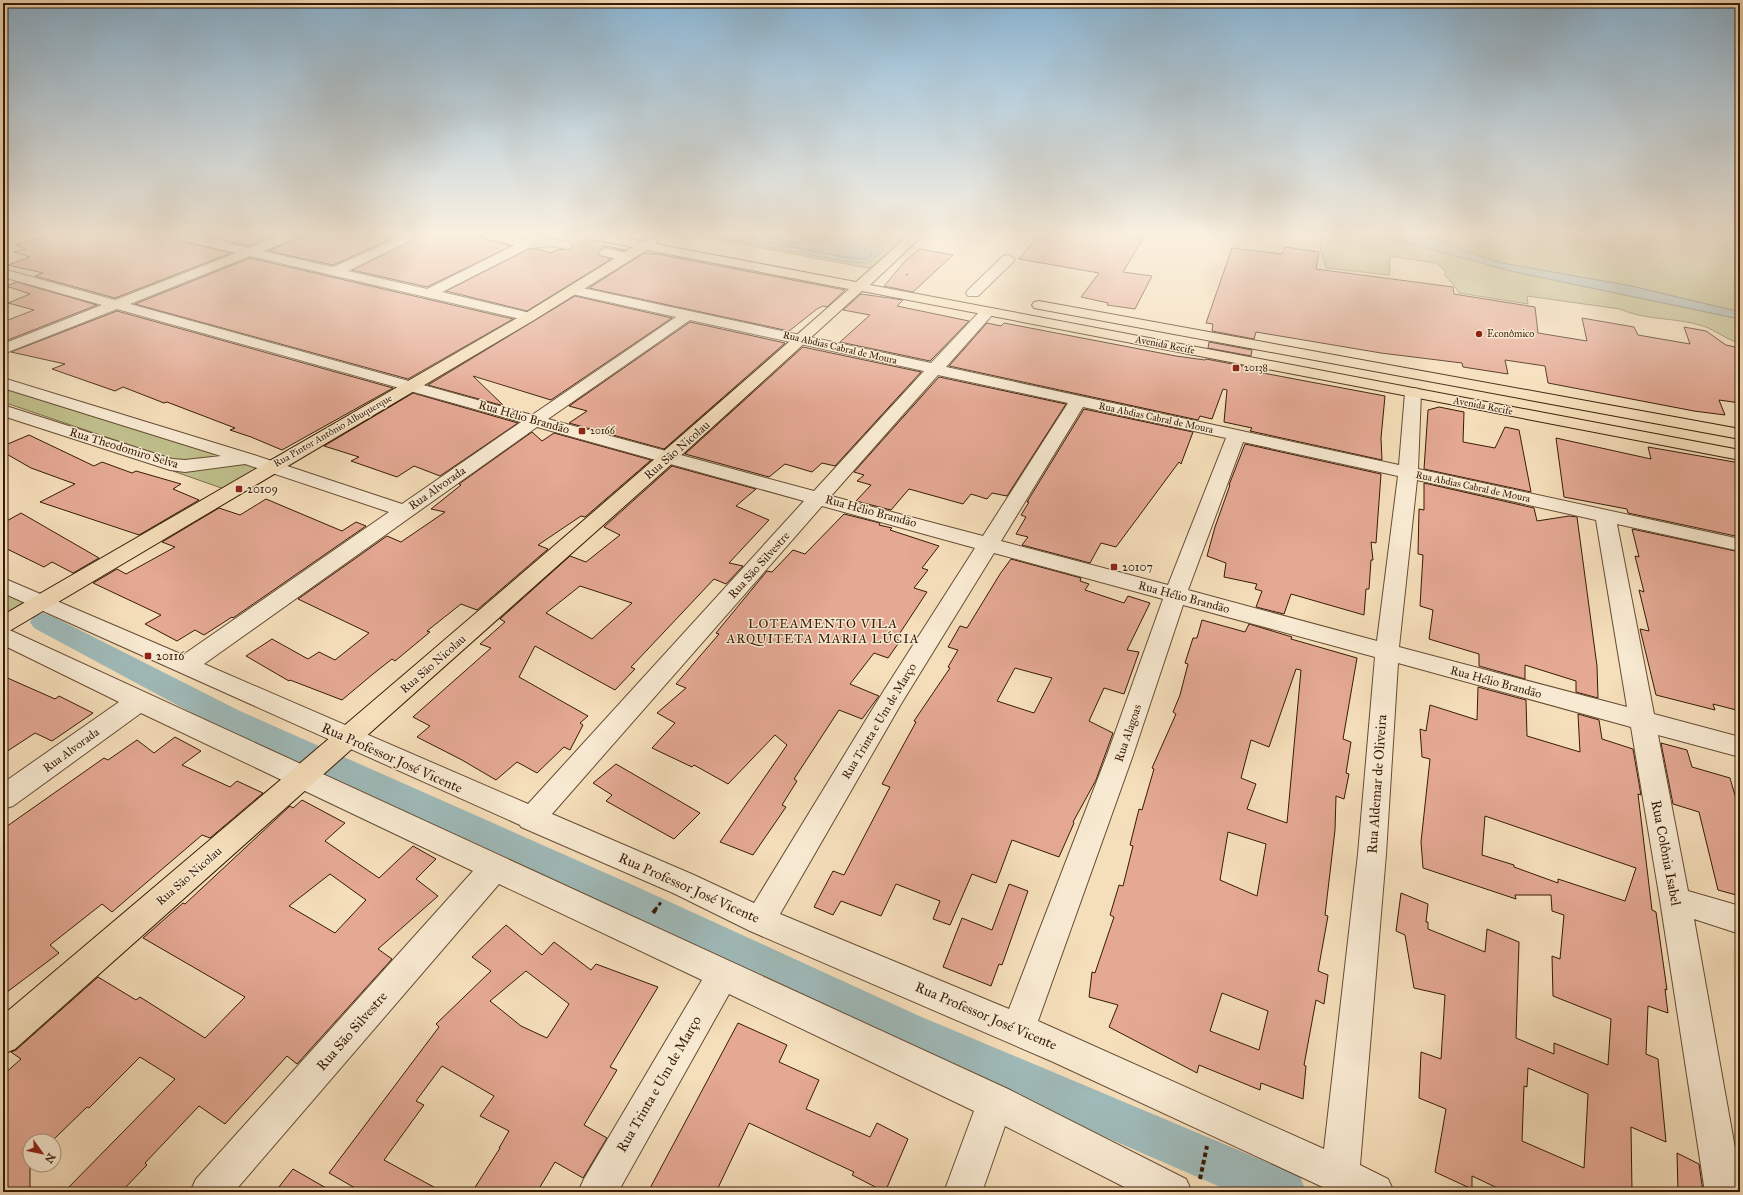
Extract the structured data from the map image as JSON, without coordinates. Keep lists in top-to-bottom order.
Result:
{
  "streets": {
    "main road": ["Avenida Recife", "Rua Pintor Antônio Albuquerque", "Rua São Nicolau"],
    "street": [
      "Rua Abdias Cabral de Moura",
      "Rua Hélio Brandão",
      "Rua Theodomiro Selva",
      "Rua Alvorada",
      "Rua São Silvestre",
      "Rua Trinta e Um de Março",
      "Rua Alagoas",
      "Rua Professor José Vicente",
      "Rua Aldemar de Oliveira",
      "Rua Colônia Isabel"
    ]
  },
  "crossings": [
    ["Avenida Recife", "Rua São Silvestre"],
    ["Avenida Recife", "Rua Aldemar de Oliveira"],
    ["Rua Abdias Cabral de Moura", "Rua São Nicolau"],
    ["Rua Abdias Cabral de Moura", "Rua Alvorada"],
    ["Rua Abdias Cabral de Moura", "Rua São Silvestre"],
    ["Rua Abdias Cabral de Moura", "Rua Trinta e Um de Março"],
    ["Rua Abdias Cabral de Moura", "Rua Alagoas"],
    ["Rua Abdias Cabral de Moura", "Rua Aldemar de Oliveira"],
    ["Rua Abdias Cabral de Moura", "Rua Colônia Isabel"],
    ["Rua Hélio Brandão", "Rua Pintor Antônio Albuquerque"],
    ["Rua Hélio Brandão", "Rua São Nicolau"],
    ["Rua Hélio Brandão", "Rua Alvorada"],
    ["Rua Hélio Brandão", "Rua São Silvestre"],
    ["Rua Hélio Brandão", "Rua Trinta e Um de Março"],
    ["Rua Hélio Brandão", "Rua Alagoas"],
    ["Rua Hélio Brandão", "Rua Aldemar de Oliveira"],
    ["Rua Hélio Brandão", "Rua Colônia Isabel"],
    ["Rua Pintor Antônio Albuquerque", "Rua Theodomiro Selva"],
    ["Rua Pintor Antônio Albuquerque", "Rua Professor José Vicente"],
    ["Rua Theodomiro Selva", "Rua Alvorada"],
    ["Rua São Nicolau", "Rua Professor José Vicente"],
    ["Rua Alvorada", "Rua Professor José Vicente"],
    ["Rua São Silvestre", "Rua Professor José Vicente"],
    ["Rua Trinta e Um de Março", "Rua Professor José Vicente"],
    ["Rua Alagoas", "Rua Professor José Vicente"],
    ["Rua Professor José Vicente", "Rua Aldemar de Oliveira"]
  ],
  "districts": ["LOTEAMENTO VILA ARQUITETA MARIA LÚCIA"],
  "places": {
    "other": ["Econômico"],
    "transit": [
      "20138",
      "20166",
      "20109",
      "20107",
      "20116"
    ]
  },
  "north": "bottom right"
}
